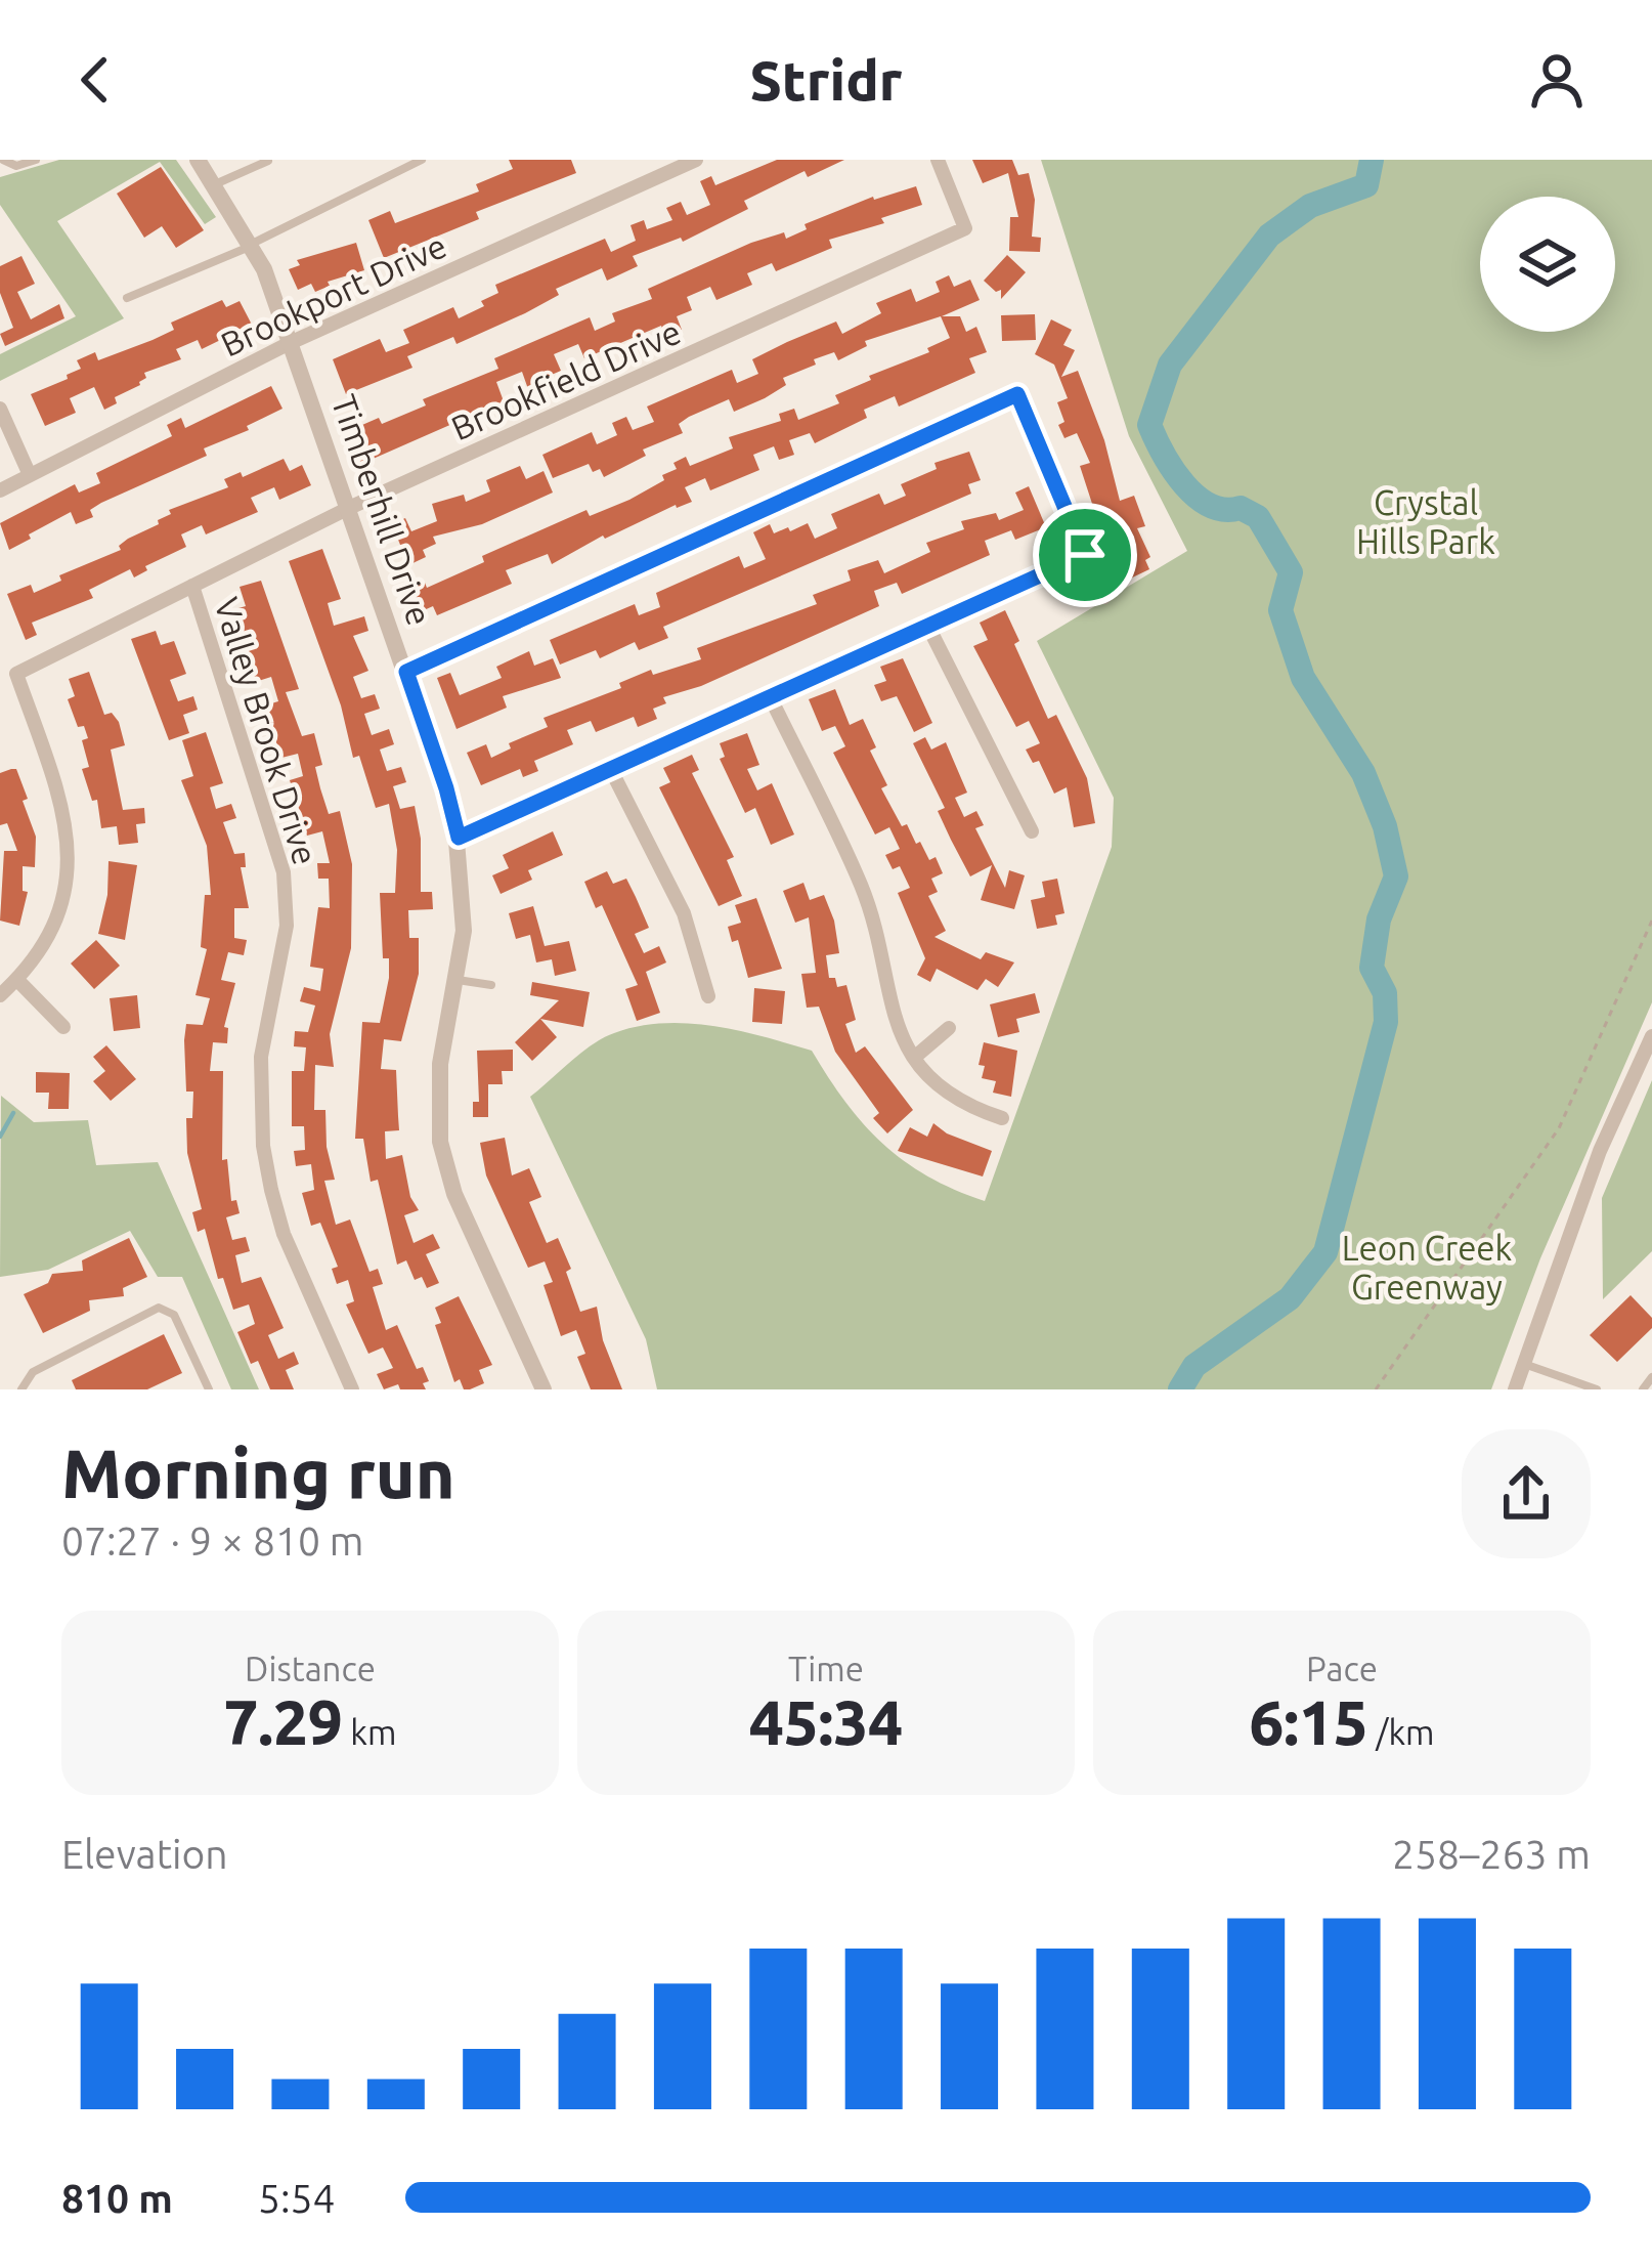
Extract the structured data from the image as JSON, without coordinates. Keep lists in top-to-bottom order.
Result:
{
  "streets": {
    "street": [
      "Brookport Drive",
      "Brookfield Drive",
      "Timberhill Drive",
      "Valley Brook Drive"
    ]
  },
  "crossings": [
    ["Brookport Drive", "Timberhill Drive"],
    ["Brookfield Drive", "Timberhill Drive"],
    ["Brookfield Drive", "Valley Brook Drive"]
  ],
  "parks": ["Crystal Hills Park", "Leon Creek Greenway"],
  "page": {
    "header": "Stridr",
    "heading": ["Morning run", "07:27 · 9 × 810 m"],
    "stats": [
      ["Distance", "7.29 km"],
      ["Time", "45:34"],
      ["Pace", "6:15 /km"]
    ],
    "chart": ["Elevation", "258–263 m"],
    "list": [
      {
        "name": "810 m",
        "note": "5:54"
      }
    ]
  }
}
